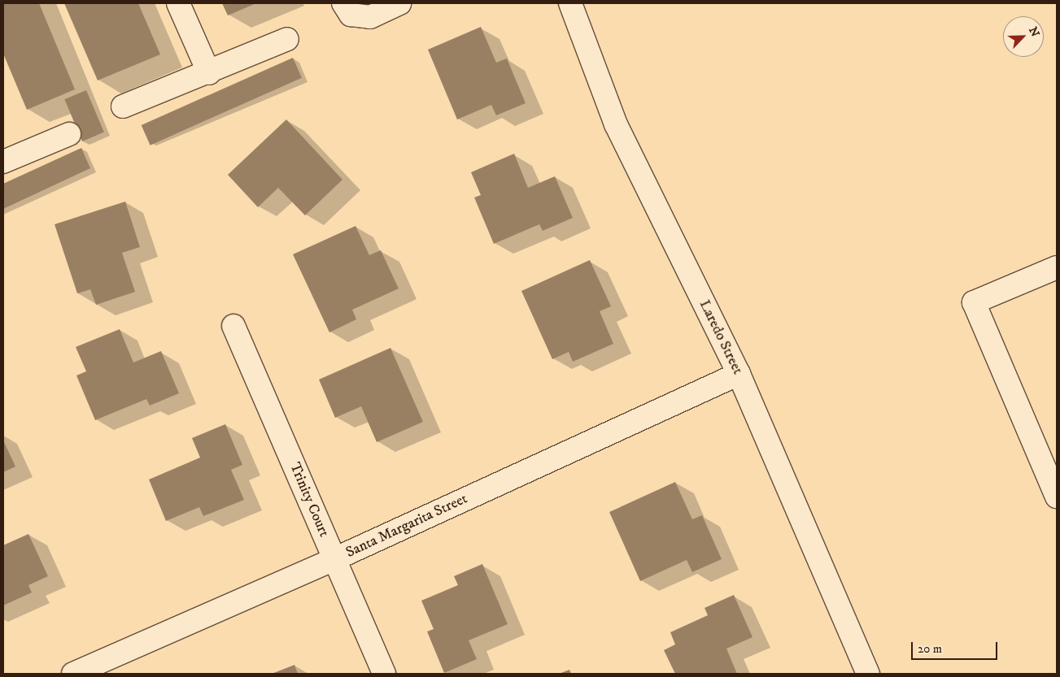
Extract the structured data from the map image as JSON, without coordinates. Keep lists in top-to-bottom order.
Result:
{
  "streets": {
    "street": ["Laredo Street", "Trinity Court", "Santa Margarita Street"]
  },
  "crossings": [
    ["Laredo Street", "Santa Margarita Street"],
    ["Trinity Court", "Santa Margarita Street"]
  ],
  "scale_bar": "20 m",
  "north": "top right"
}
